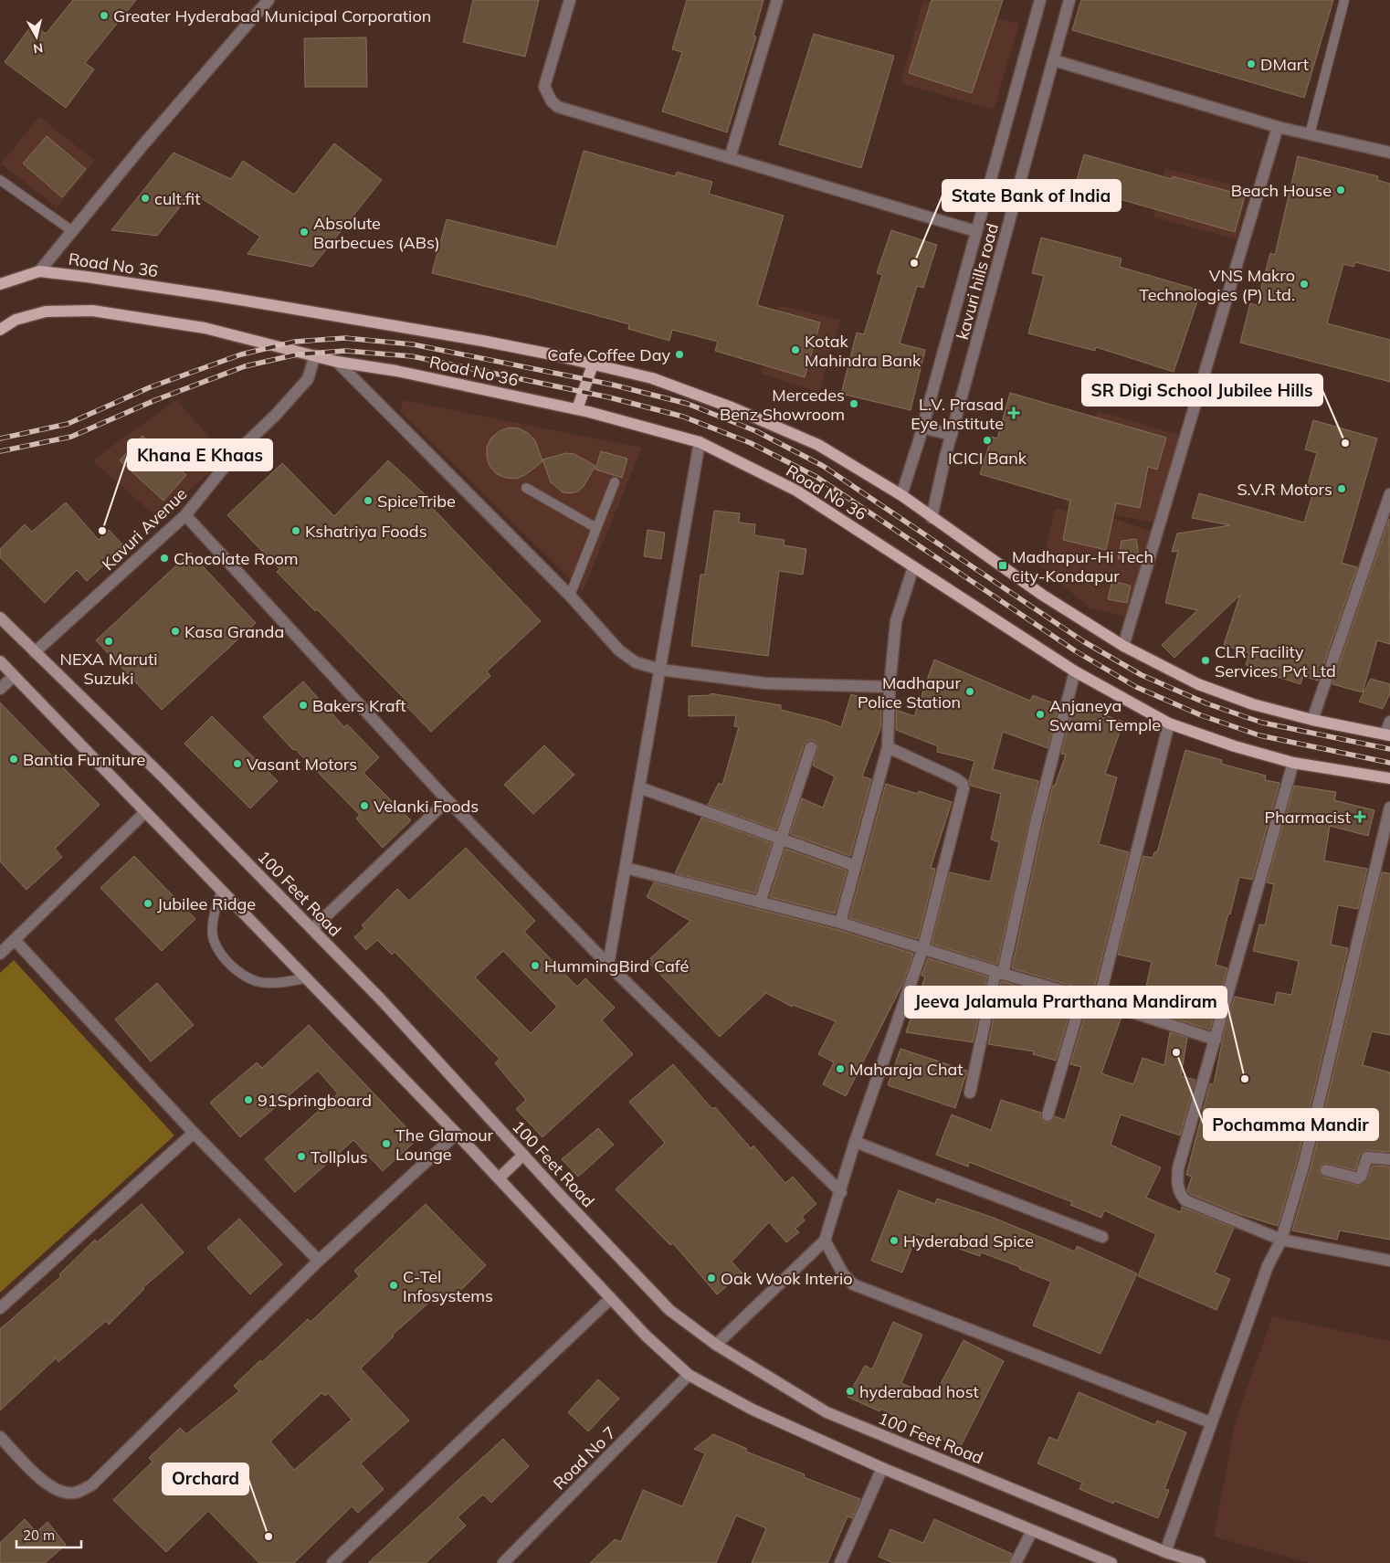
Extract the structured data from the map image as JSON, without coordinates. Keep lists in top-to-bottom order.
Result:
{
  "streets": {
    "main road": ["Road No 36", "100 Feet Road"],
    "street": ["kavuri hills road", "Kavuri Avenue", "Road No 7"]
  },
  "crossings": [
    ["Road No 36", "kavuri hills road"],
    ["Road No 36", "Kavuri Avenue"],
    ["Kavuri Avenue", "100 Feet Road"]
  ],
  "places": {
    "other": [
      "Greater Hyderabad Municipal Corporation",
      "DMart",
      "Beach House",
      "cult.fit",
      "Absolute Barbecues (ABs)",
      "State Bank of India",
      "VNS Makro Technologies (P) Ltd.",
      "Kotak Mahindra Bank",
      "Cafe Coffee Day",
      "Mercedes Benz Showroom",
      "ICICI Bank",
      "SR Digi School Jubilee Hills",
      "S.V.R Motors",
      "SpiceTribe",
      "Khana E Khaas",
      "Kshatriya Foods",
      "Chocolate Room",
      "Kasa Granda",
      "NEXA Maruti Suzuki",
      "CLR Facility Services Pvt Ltd",
      "Madhapur Police Station",
      "Bakers Kraft",
      "Anjaneya Swami Temple",
      "Bantia Furniture",
      "Vasant Motors",
      "Velanki Foods",
      "Jubilee Ridge",
      "HummingBird Café",
      "Pochamma Mandir",
      "Maharaja Chat",
      "Jeeva Jalamula Prarthana Mandiram",
      "91Springboard",
      "The Glamour Lounge",
      "Tollplus",
      "Hyderabad Spice",
      "Oak Wook Interio",
      "C-Tel Infosystems",
      "hyderabad host",
      "Orchard"
    ],
    "health": ["L.V. Prasad Eye Institute", "Pharmacist"],
    "transit": ["Madhapur-Hi Tech city-Kondapur"]
  },
  "scale_bar": "20 m",
  "north": "bottom"
}
